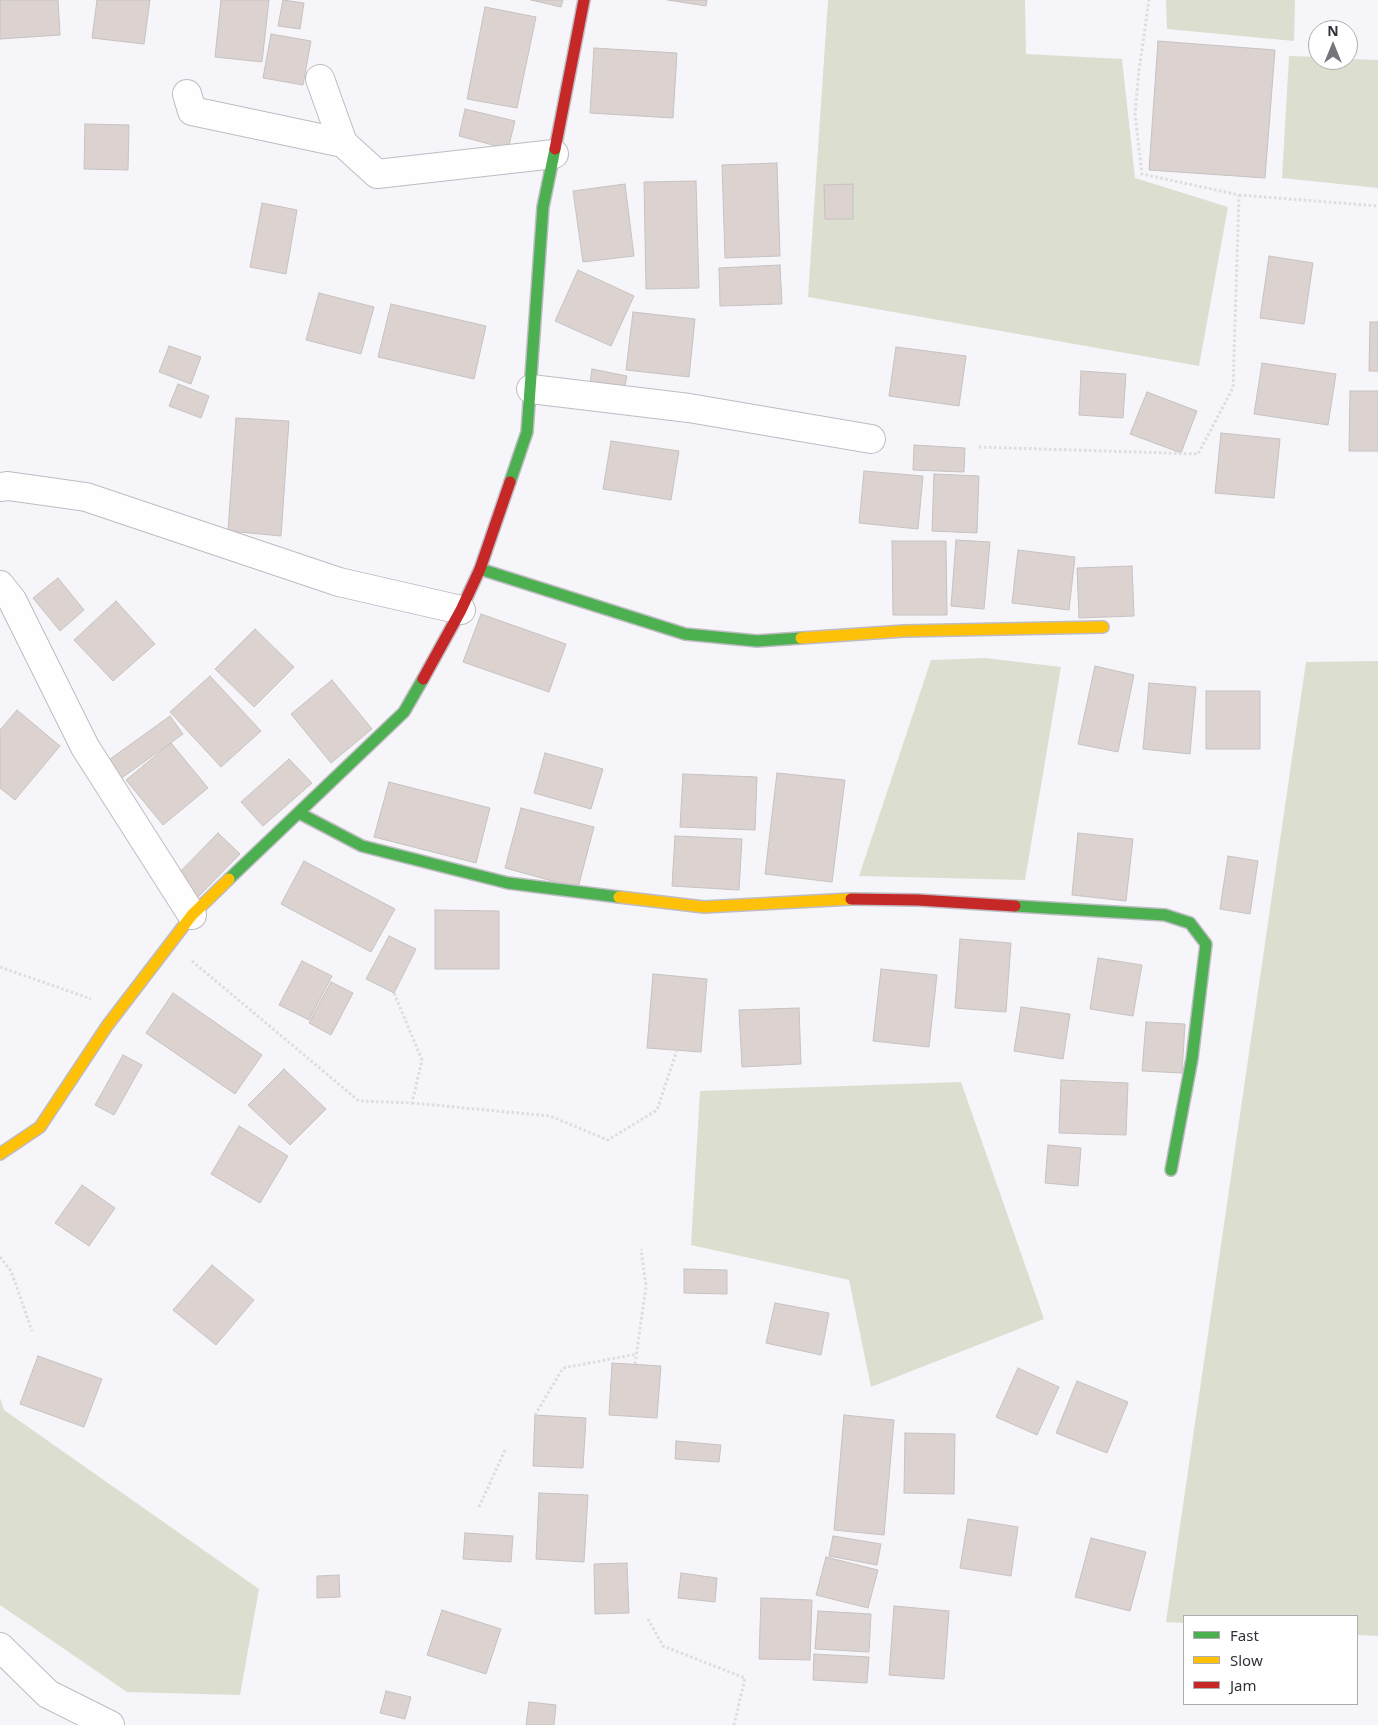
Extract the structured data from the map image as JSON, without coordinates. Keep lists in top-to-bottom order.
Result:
{
  "legend": ["Fast", "Slow", "Jam"],
  "north": "top"
}
